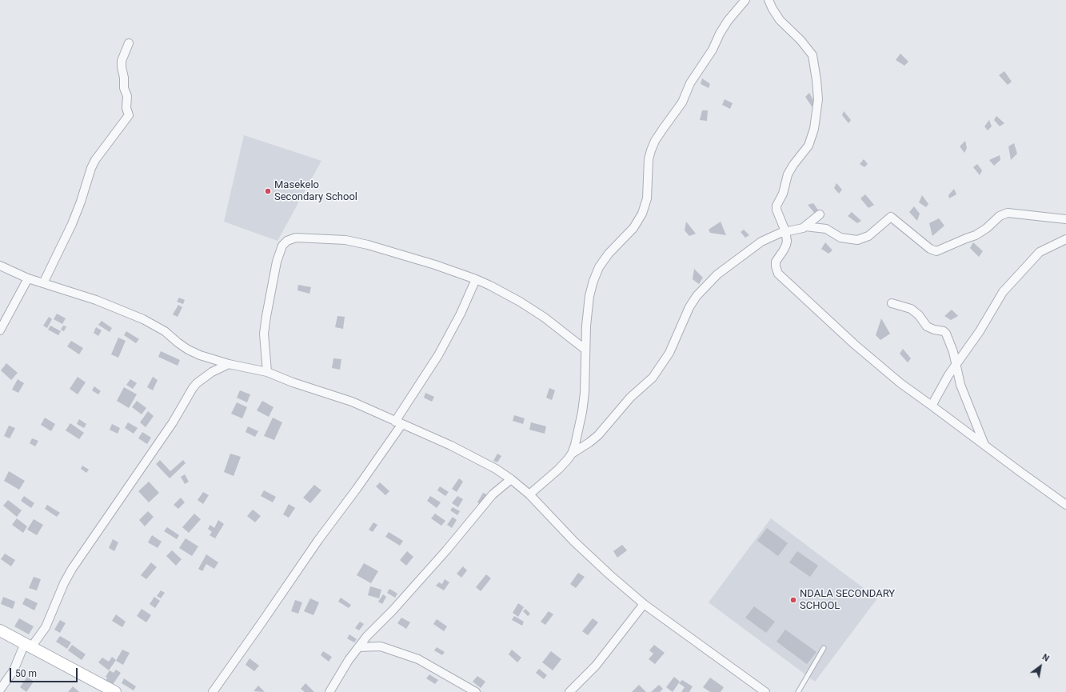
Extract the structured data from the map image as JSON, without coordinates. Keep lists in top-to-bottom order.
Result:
{
  "places": ["Masekelo Secondary School", "NDALA SECONDARY SCHOOL"],
  "scale_bar": "50 m",
  "north": "top right"
}
